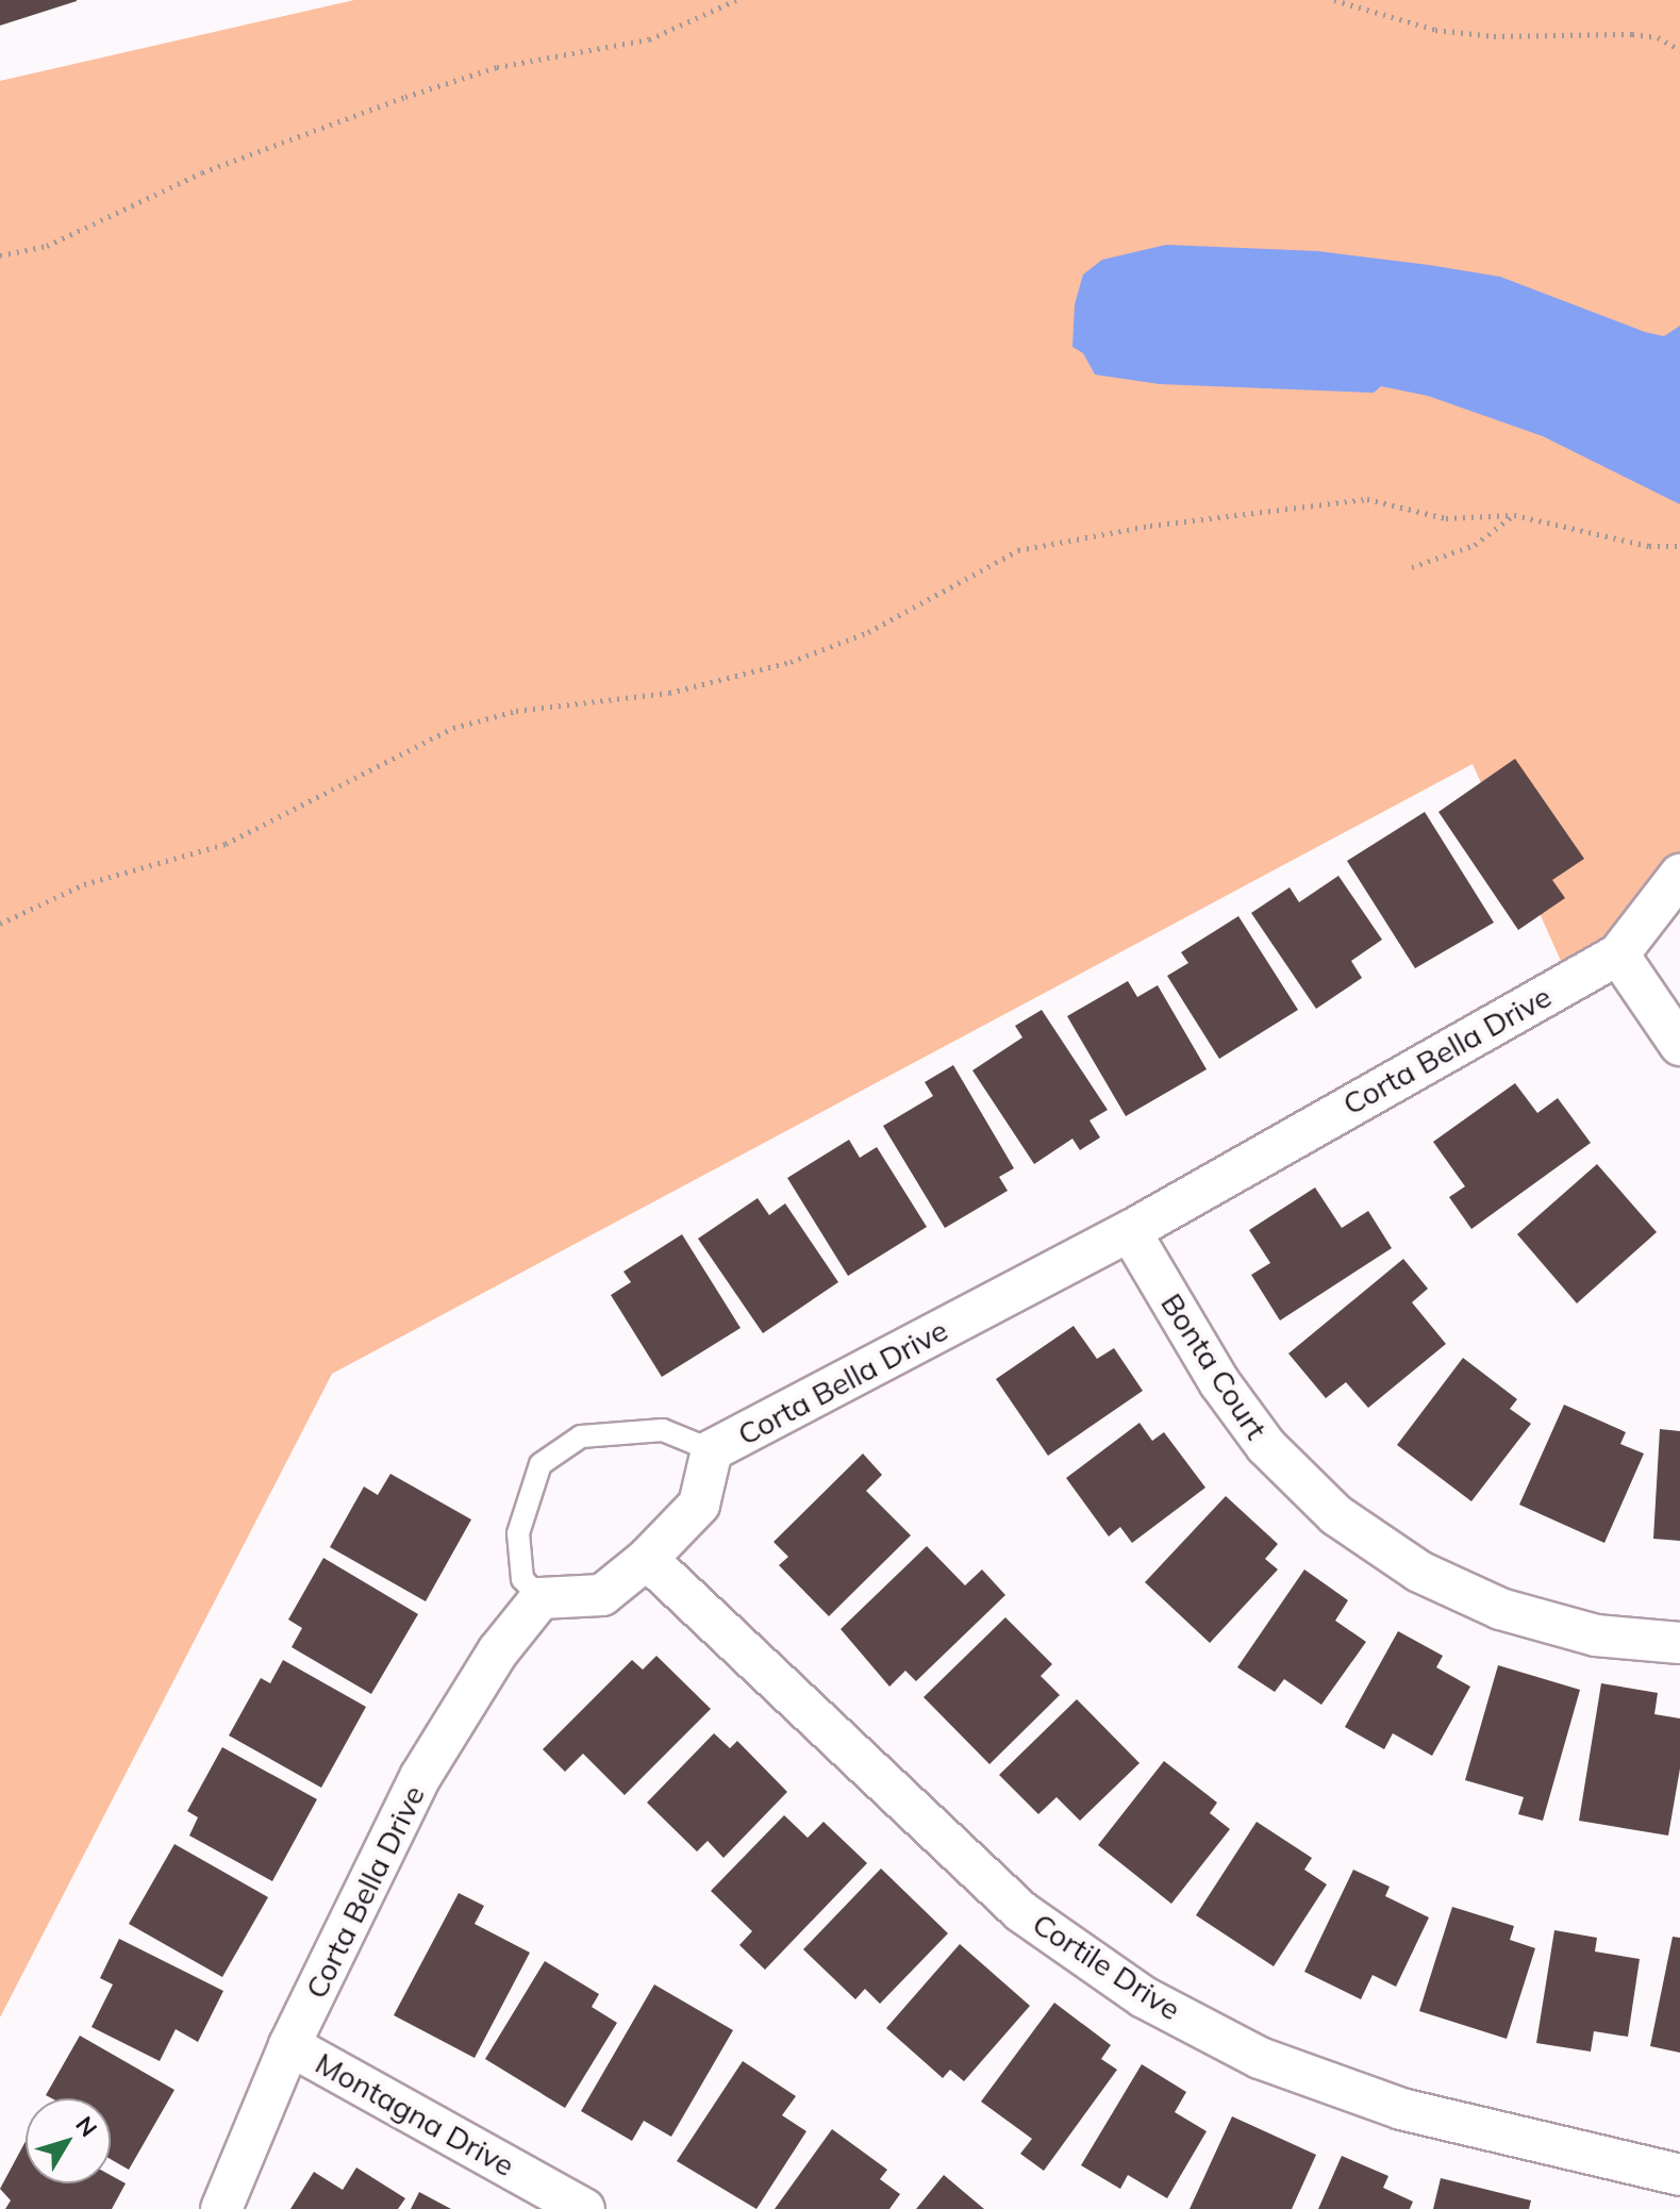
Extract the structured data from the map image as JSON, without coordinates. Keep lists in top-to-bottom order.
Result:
{
  "streets": {
    "street": [
      "Corta Bella Drive",
      "Bonta Court",
      "Cortile Drive",
      "Montagna Drive"
    ]
  },
  "crossings": [
    ["Corta Bella Drive", "Bonta Court"],
    ["Corta Bella Drive", "Cortile Drive"],
    ["Corta Bella Drive", "Montagna Drive"]
  ],
  "north": "top right"
}
